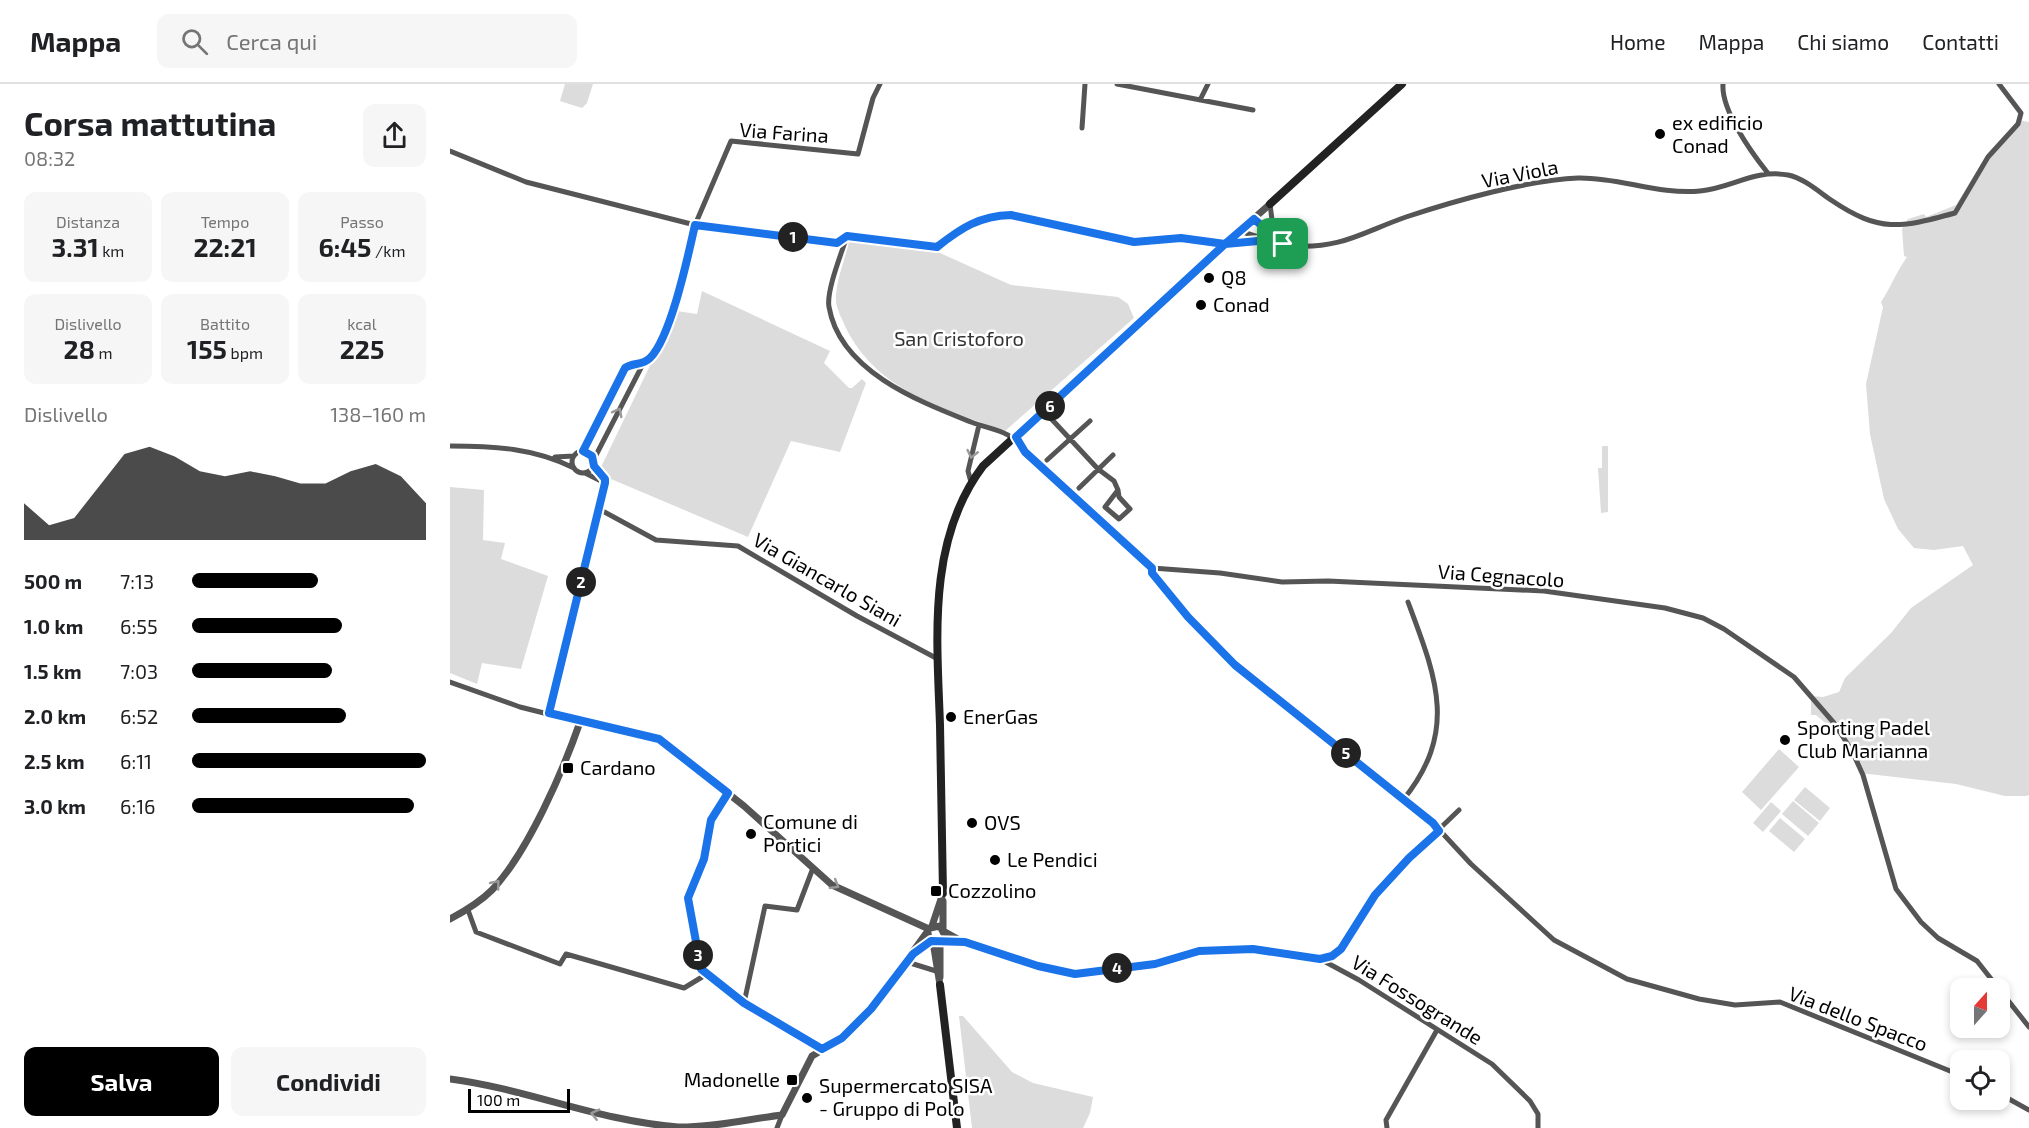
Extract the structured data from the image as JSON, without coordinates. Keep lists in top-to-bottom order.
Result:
{
  "streets": {
    "street": [
      "Via Farina",
      "Via Viola",
      "Via Cegnacolo",
      "Via Giancarlo Siani",
      "Via Fossogrande",
      "Via dello Spacco"
    ]
  },
  "parks": ["San Cristoforo"],
  "places": {
    "other": [
      "ex edificio Conad",
      "Q8",
      "Conad",
      "EnerGas",
      "Sporting Padel Club Marianna",
      "OVS",
      "Comune di Portici",
      "Le Pendici",
      "Supermercato SISA - Gruppo di Polo"
    ],
    "transit": ["Cardano", "Cozzolino", "Madonelle"]
  },
  "scale_bar": "100 m",
  "north": "top",
  "page": {
    "header": "Mappa",
    "search": "Cerca qui",
    "nav": [
      "Home",
      "Mappa",
      "Chi siamo",
      "Contatti"
    ],
    "heading": ["Corsa mattutina", "08:32"],
    "stats": [
      ["Distanza", "3.31 km"],
      ["Tempo", "22:21"],
      ["Passo", "6:45 /km"],
      ["Dislivello", "28 m"],
      ["Battito", "155 bpm"],
      ["kcal", "225"]
    ],
    "pins": [
      "1",
      "6",
      "2",
      "5",
      "3",
      "4"
    ],
    "chart": ["Dislivello", "138–160 m"],
    "list": [
      {
        "name": "500 m",
        "note": "7:13"
      },
      {
        "name": "1.0 km",
        "note": "6:55"
      },
      {
        "name": "1.5 km",
        "note": "7:03"
      },
      {
        "name": "2.0 km",
        "note": "6:52"
      },
      {
        "name": "2.5 km",
        "note": "6:11"
      },
      {
        "name": "3.0 km",
        "note": "6:16"
      }
    ],
    "buttons": ["Salva", "Condividi"],
    "scale": "100 m"
  }
}
